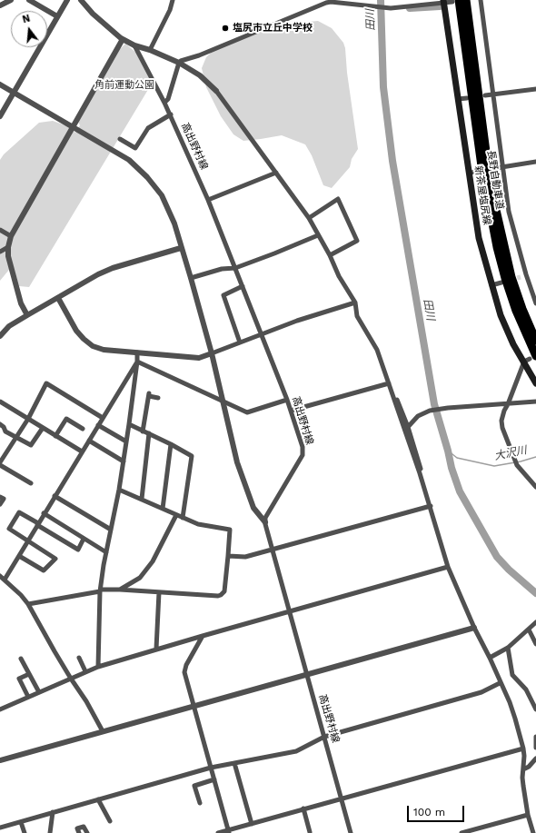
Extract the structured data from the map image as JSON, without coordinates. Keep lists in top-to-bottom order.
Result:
{
  "streets": {
    "highway": ["長野自動車道"],
    "main road": ["新茶屋塩尻線"],
    "street": ["高出野村線"]
  },
  "crossings": [
    ["長野自動車道", "新茶屋塩尻線"]
  ],
  "water": ["田川", "大沢川"],
  "parks": ["角前運動公園"],
  "places": ["塩尻市立丘中学校"],
  "scale_bar": "100 m",
  "north": "top"
}
